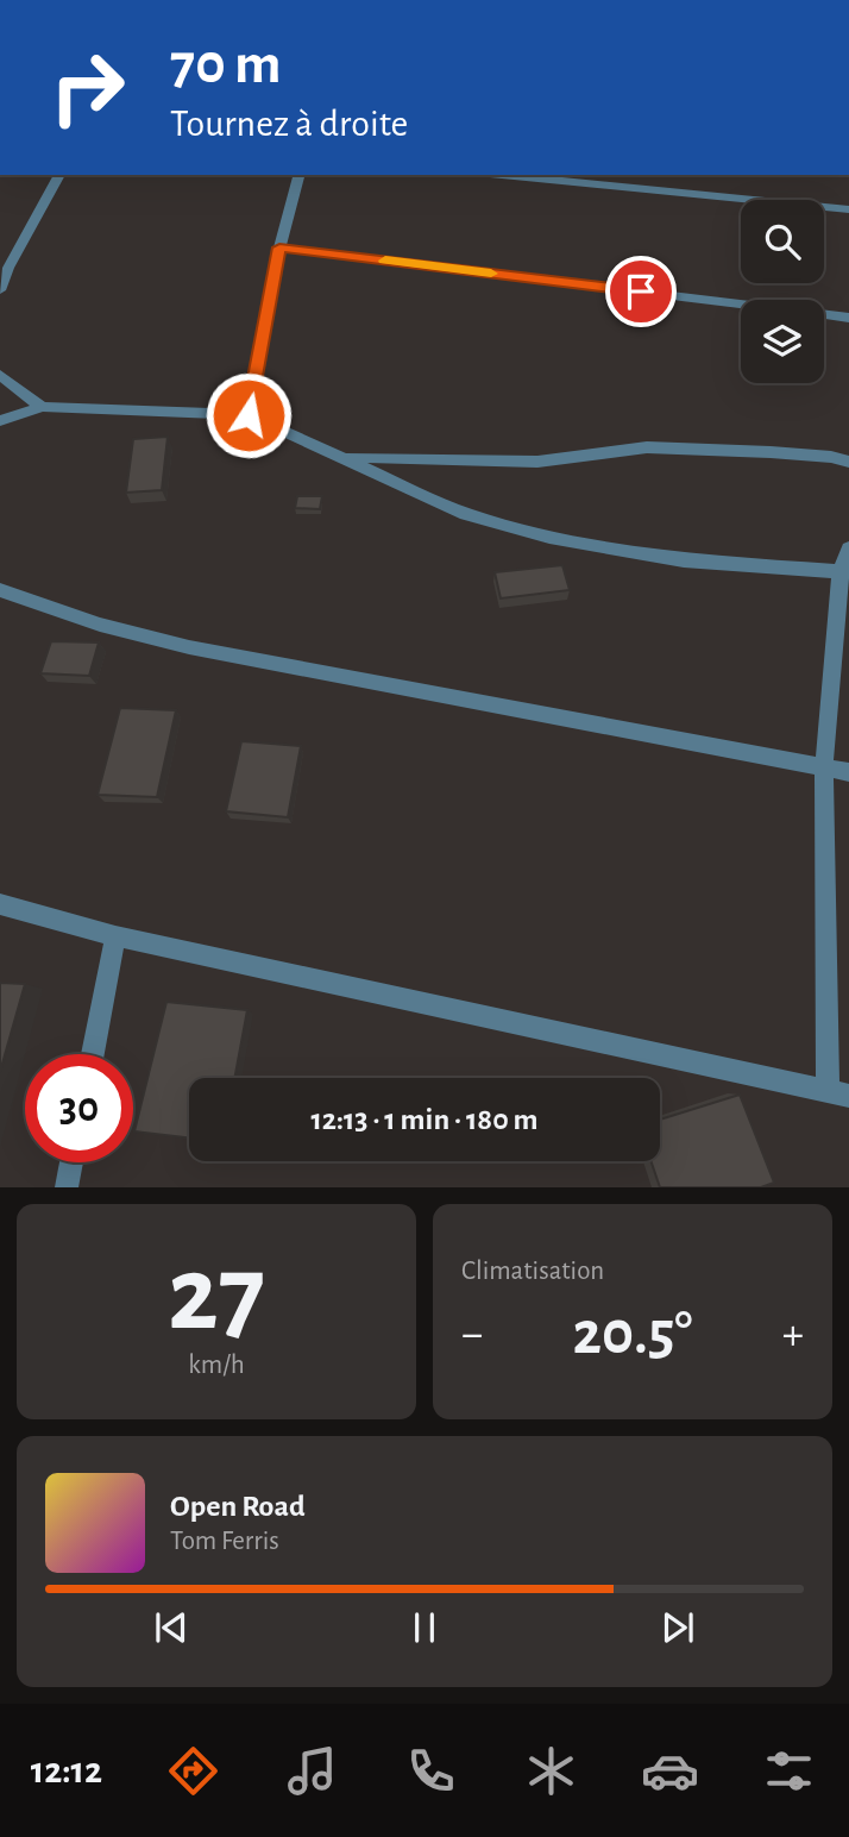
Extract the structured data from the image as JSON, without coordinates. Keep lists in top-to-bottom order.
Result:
{
  "page": {
    "turn": ["70 m", "Tournez à droite"],
    "limit": "30",
    "trip": "12:13 · 1 min · 180 m",
    "tile": [
      ["27", "km/h"],
      "Climatisation"
    ],
    "heat": ["−", "20.5°", "+"],
    "song": ["Open Road", "Tom Ferris"],
    "tabs": "12:12"
  }
}
